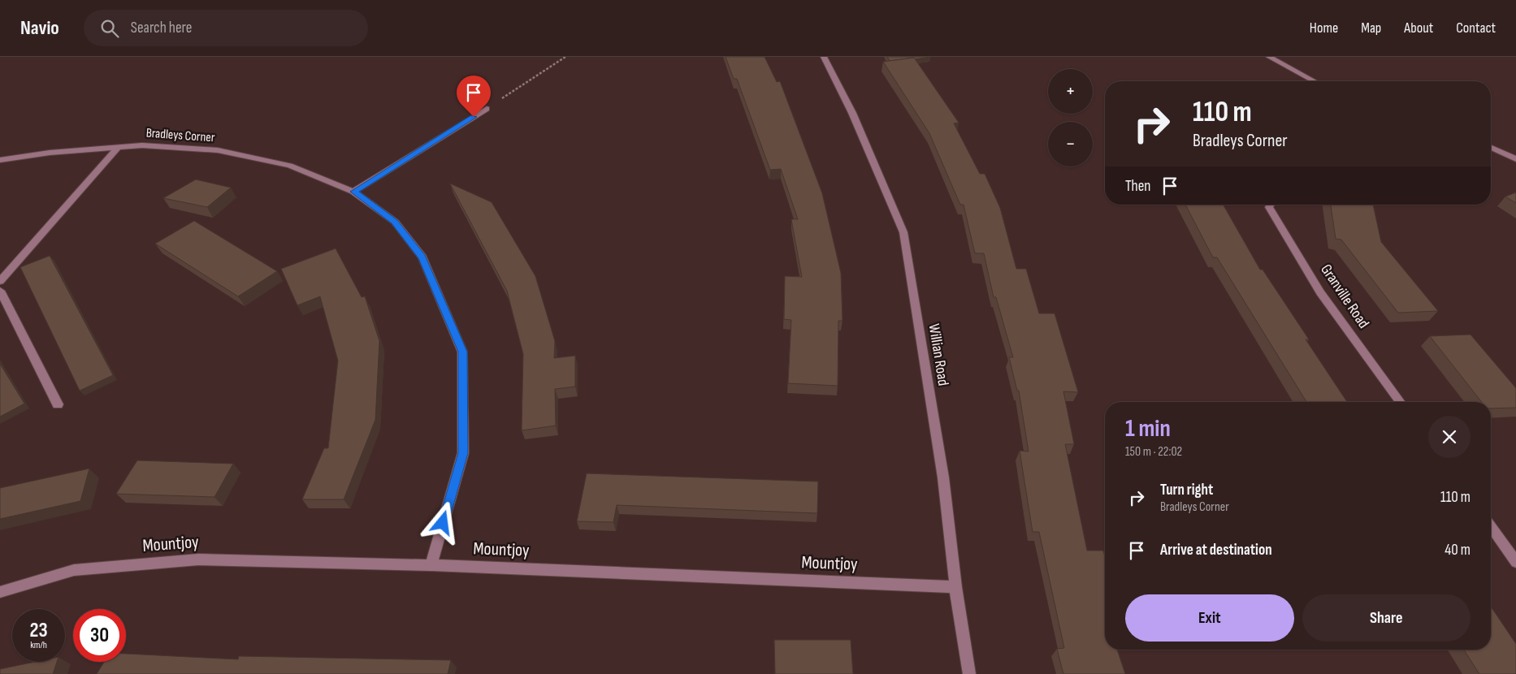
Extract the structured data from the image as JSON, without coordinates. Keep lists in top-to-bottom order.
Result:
{
  "streets": {
    "street": [
      "Bradleys Corner",
      "Granville Road",
      "Willian Road",
      "Mountjoy"
    ]
  },
  "crossings": [
    ["Bradleys Corner", "Mountjoy"],
    ["Willian Road", "Mountjoy"]
  ],
  "page": {
    "header": "Navio",
    "search": "Search here",
    "nav": [
      "Home",
      "Map",
      "About",
      "Contact"
    ],
    "map_buttons": ["+", "−"],
    "turn": ["110 m", "Bradleys Corner"],
    "then": "Then",
    "heading": ["1 min", "150 m · 22:02"],
    "list": [
      {
        "name": "Turn right",
        "note": "Bradleys Corner",
        "value": "110 m"
      },
      {
        "name": "Arrive at destination",
        "value": "40 m"
      }
    ],
    "buttons": ["Exit", "Share"],
    "speed": "23 km/h",
    "limit": "30"
  }
}
